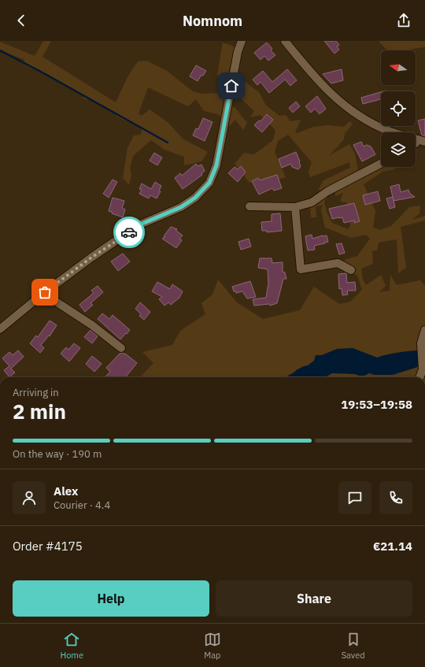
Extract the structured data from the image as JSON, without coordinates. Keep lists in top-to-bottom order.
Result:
{
  "north": "left",
  "page": {
    "header": "Nomnom",
    "heading": ["2 min", "Arriving in", "19:53–19:58"],
    "panel": [
      "Alex",
      "Courier · 4.4",
      "Order #4175",
      "€21.14"
    ],
    "bar": "On the way · 190 m",
    "buttons": ["Help", "Share"],
    "tabs": ["Home", "Map", "Saved"]
  }
}
